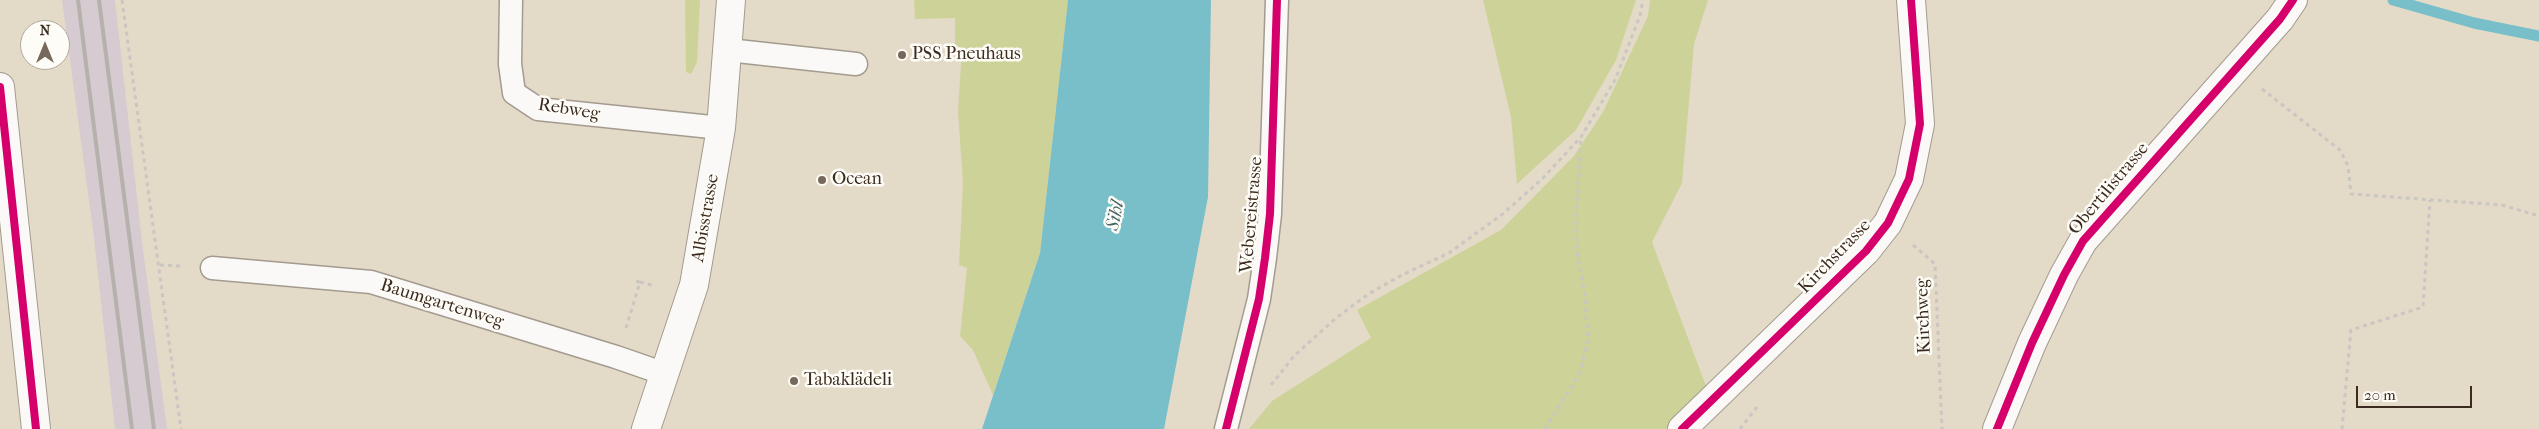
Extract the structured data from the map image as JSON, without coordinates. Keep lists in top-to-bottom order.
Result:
{
  "streets": {
    "street": ["Obertilistrasse", "Albisstrasse", "Kirchstrasse"],
    "lane": ["Rebweg", "Webereistrasse", "Baumgartenweg"],
    "path": ["Kirchweg"]
  },
  "crossings": [
    ["Rebweg", "Albisstrasse"],
    ["Albisstrasse", "Baumgartenweg"],
    ["Kirchstrasse", "Kirchweg"]
  ],
  "water": ["Sihl"],
  "places": ["PSS Pneuhaus", "Ocean", "Tabaklädeli"],
  "scale_bar": "20 m",
  "north": "top"
}
